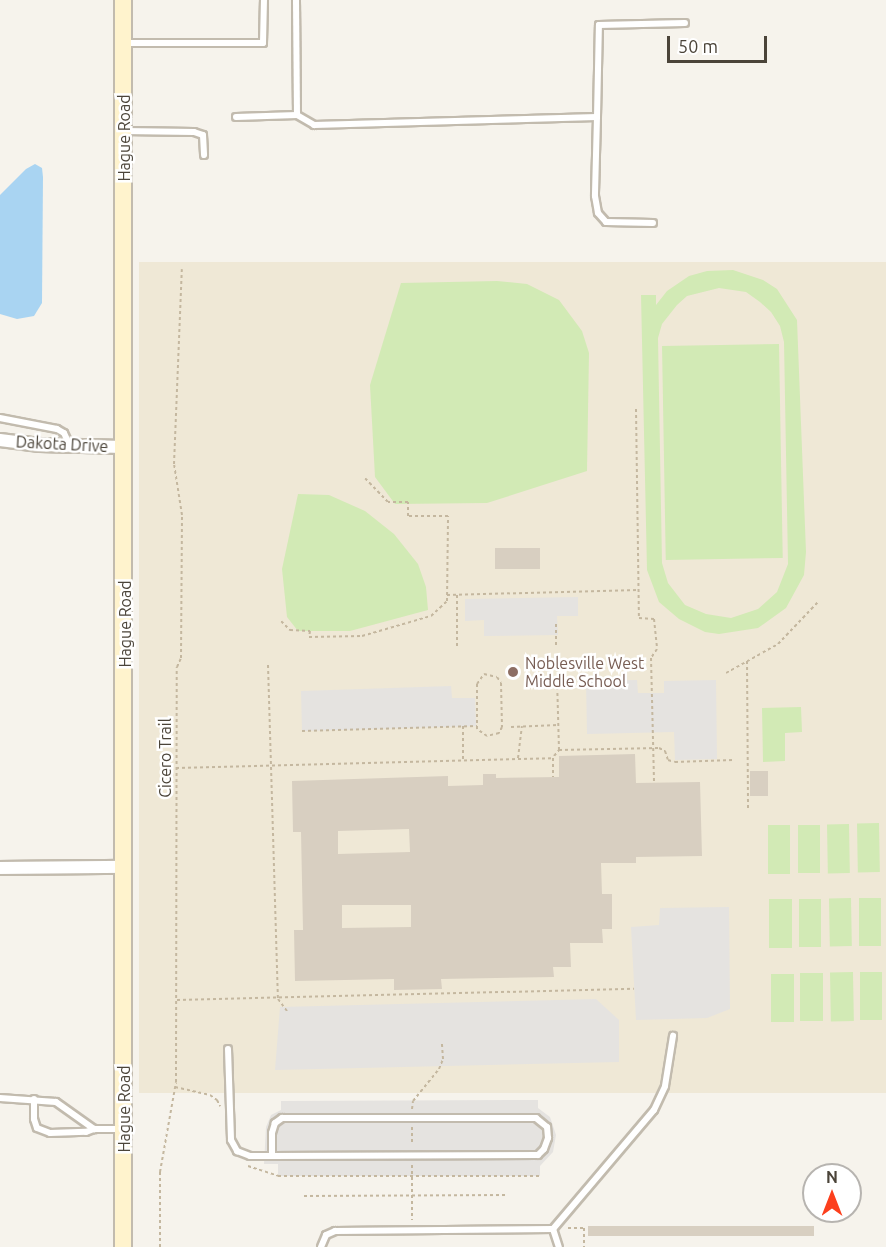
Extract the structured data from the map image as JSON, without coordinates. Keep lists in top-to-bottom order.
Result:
{
  "streets": {
    "main road": ["Hague Road"],
    "street": ["Dakota Drive"],
    "path": ["Cicero Trail"]
  },
  "crossings": [
    ["Hague Road", "Dakota Drive"]
  ],
  "places": ["Noblesville West Middle School"],
  "scale_bar": "50 m",
  "north": "top"
}
